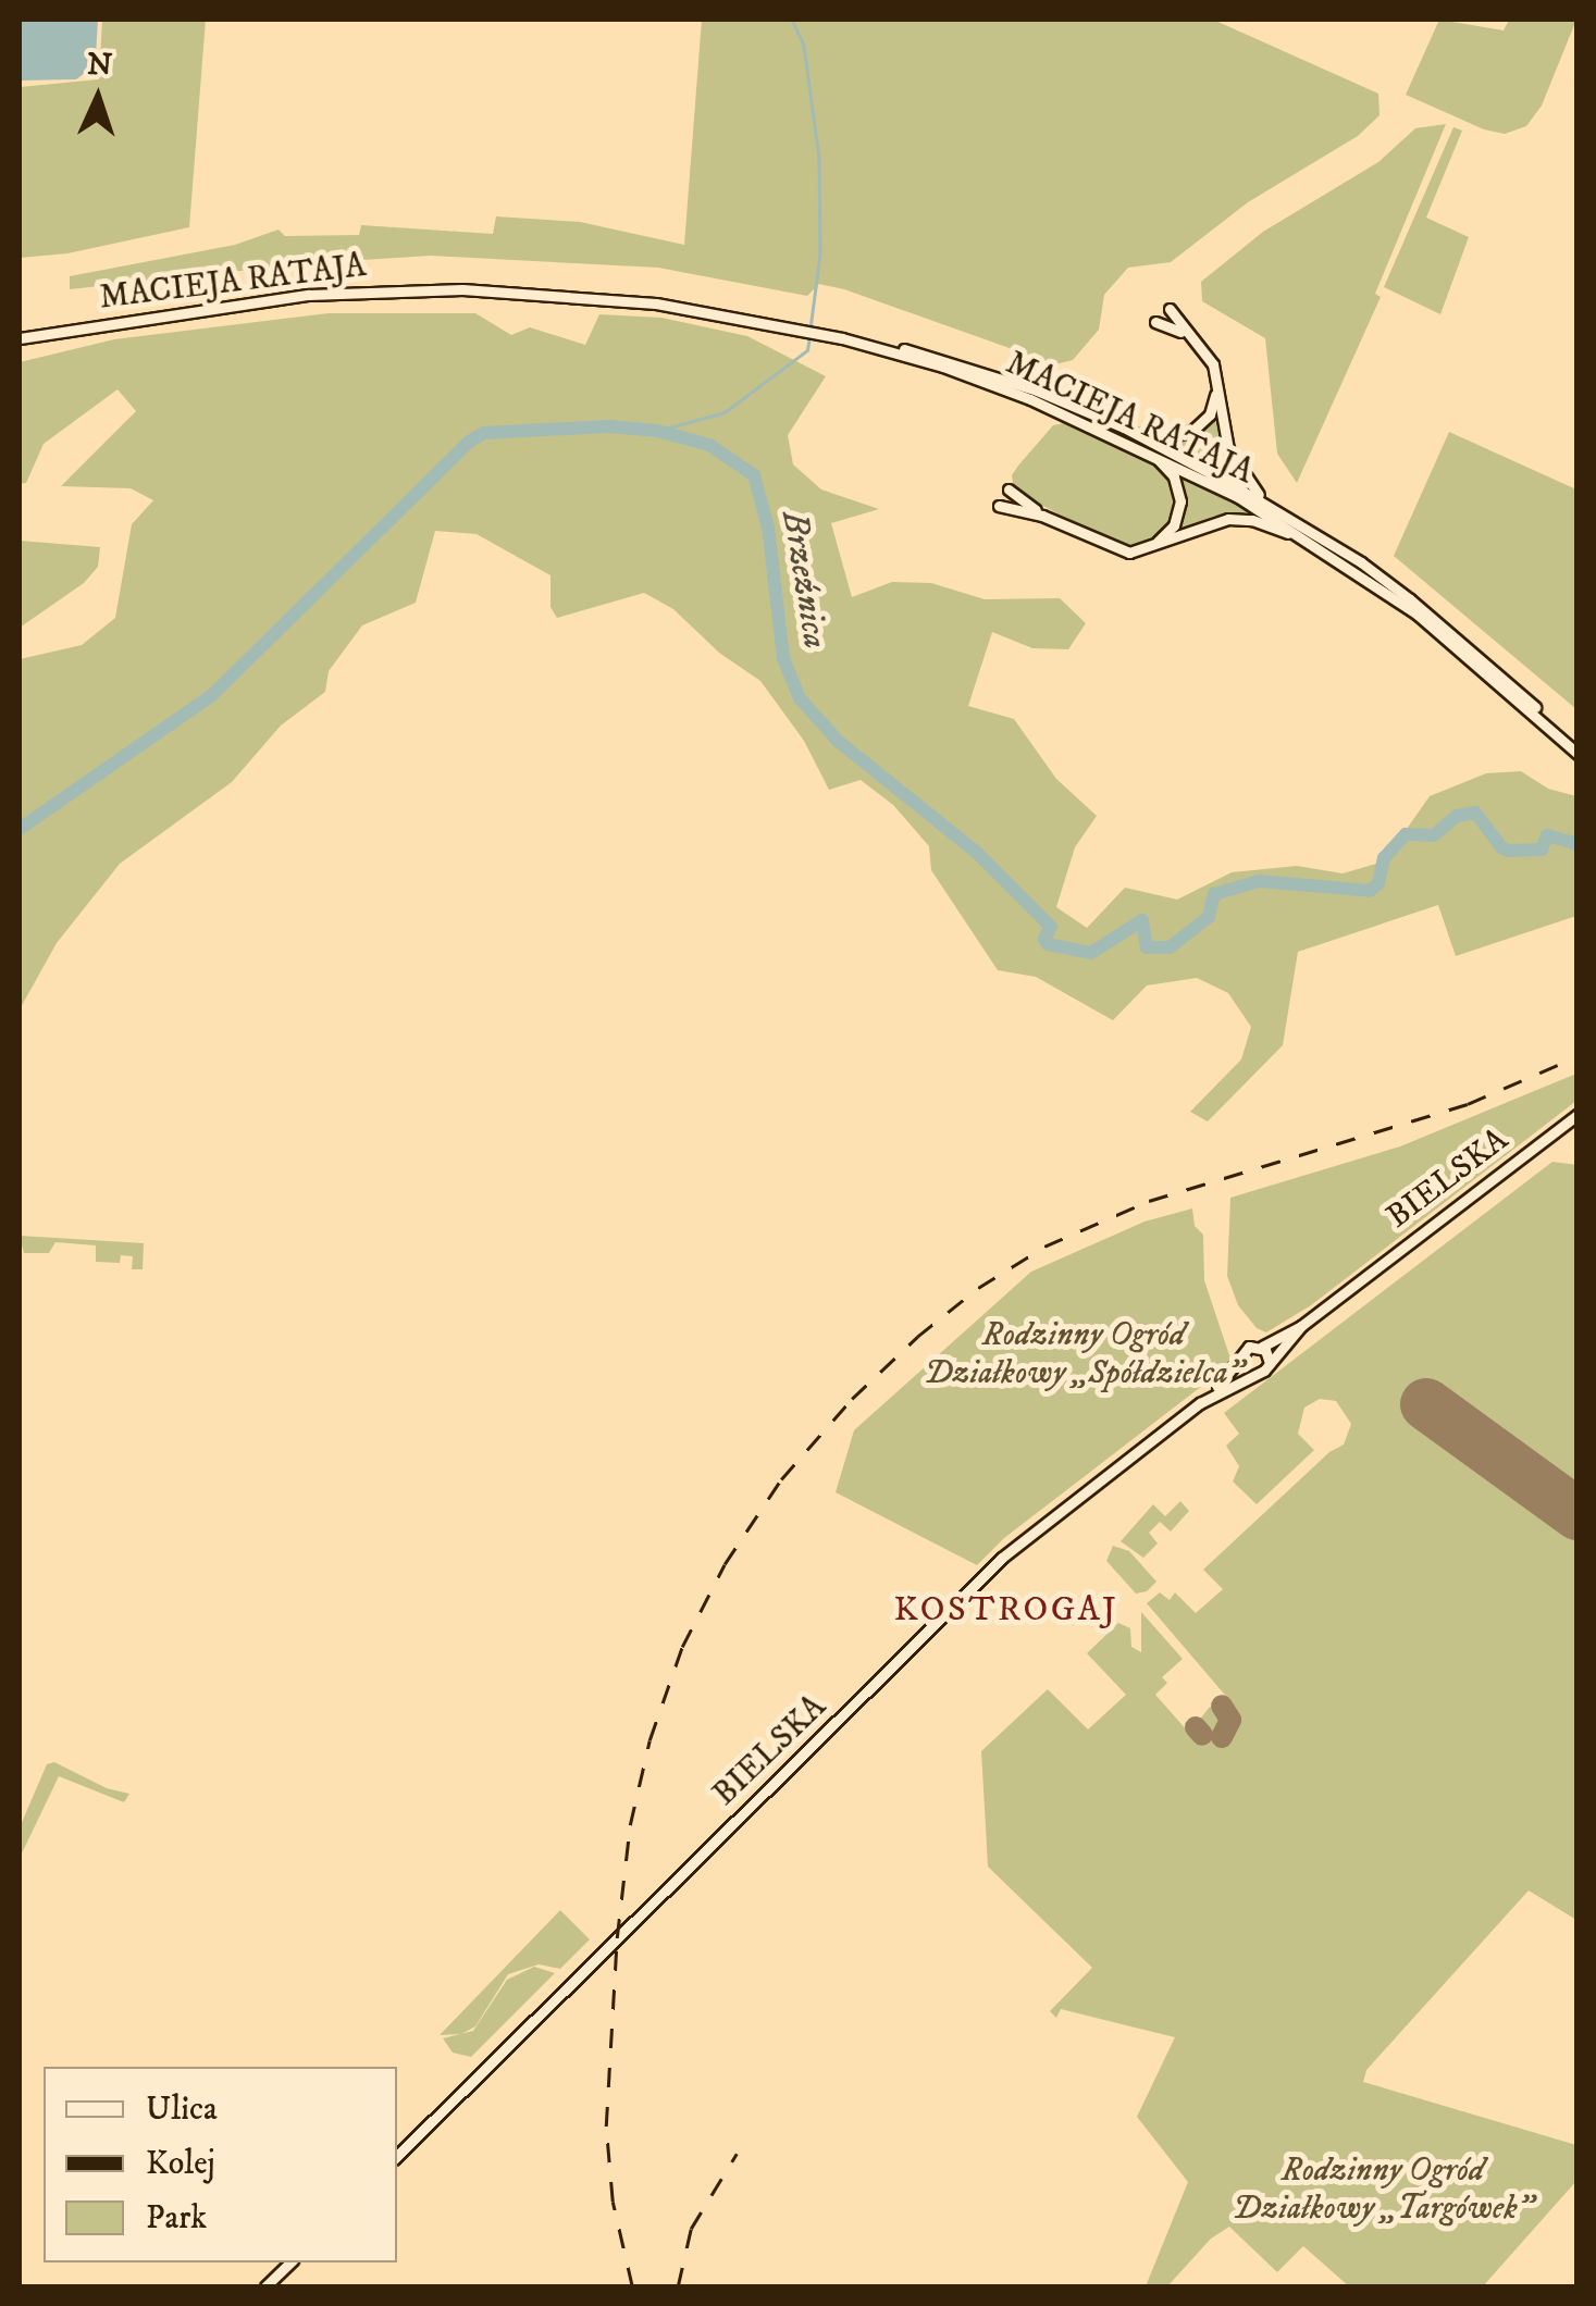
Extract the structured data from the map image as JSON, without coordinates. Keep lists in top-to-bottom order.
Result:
{
  "streets": {
    "main road": ["MACIEJA RATAJA", "BIELSKA"]
  },
  "districts": ["KOSTROGAJ"],
  "water": ["Brzeźnica"],
  "parks": ["Rodzinny Ogród Działkowy „Spółdzielca”", "Rodzinny Ogród Działkowy „Targówek”"],
  "legend": ["Ulica", "Kolej", "Park"],
  "north": "top"
}
